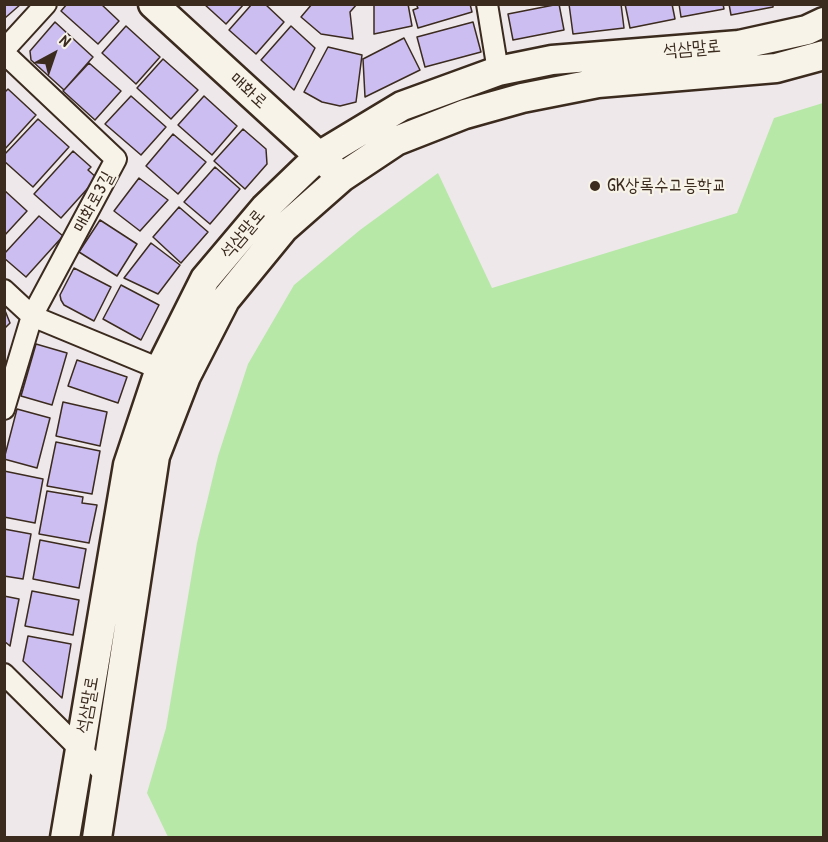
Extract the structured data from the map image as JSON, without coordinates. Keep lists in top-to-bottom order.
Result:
{
  "streets": {
    "street": ["석삼말로", "매화로", "매화로3길"]
  },
  "crossings": [
    ["석삼말로", "매화로"]
  ],
  "places": ["GK상록수고등학교"],
  "north": "top right"
}
